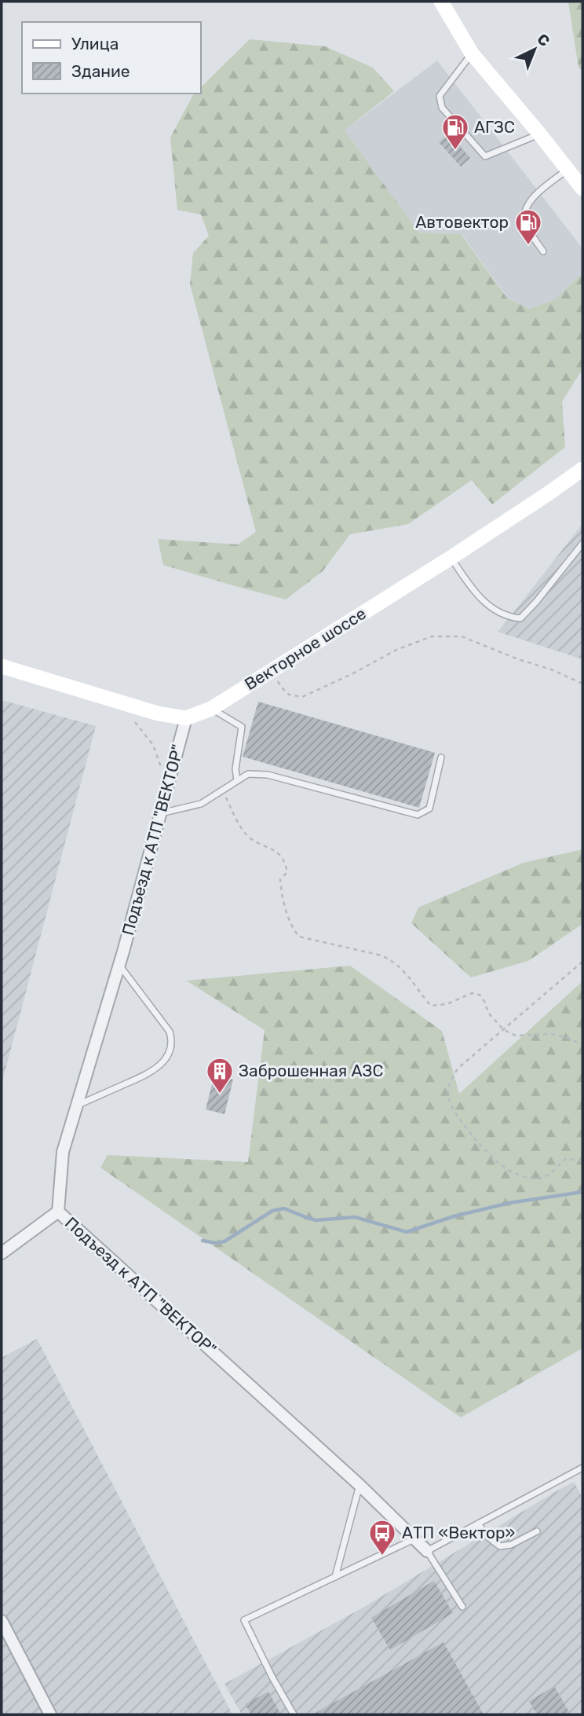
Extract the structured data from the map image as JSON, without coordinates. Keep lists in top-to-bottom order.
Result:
{
  "streets": {
    "main road": ["Векторное шоссе"],
    "street": ["Подъезд к АТП \"ВЕКТОР\""]
  },
  "crossings": [
    ["Векторное шоссе", "Подъезд к АТП \"ВЕКТОР\""]
  ],
  "places": {
    "fuel station": ["АГЗС", "Автовектор"],
    "building": ["Заброшенная АЗС"],
    "bus stop": ["АТП «Вектор»"]
  },
  "legend": ["Улица", "Здание"],
  "north": "top right"
}
